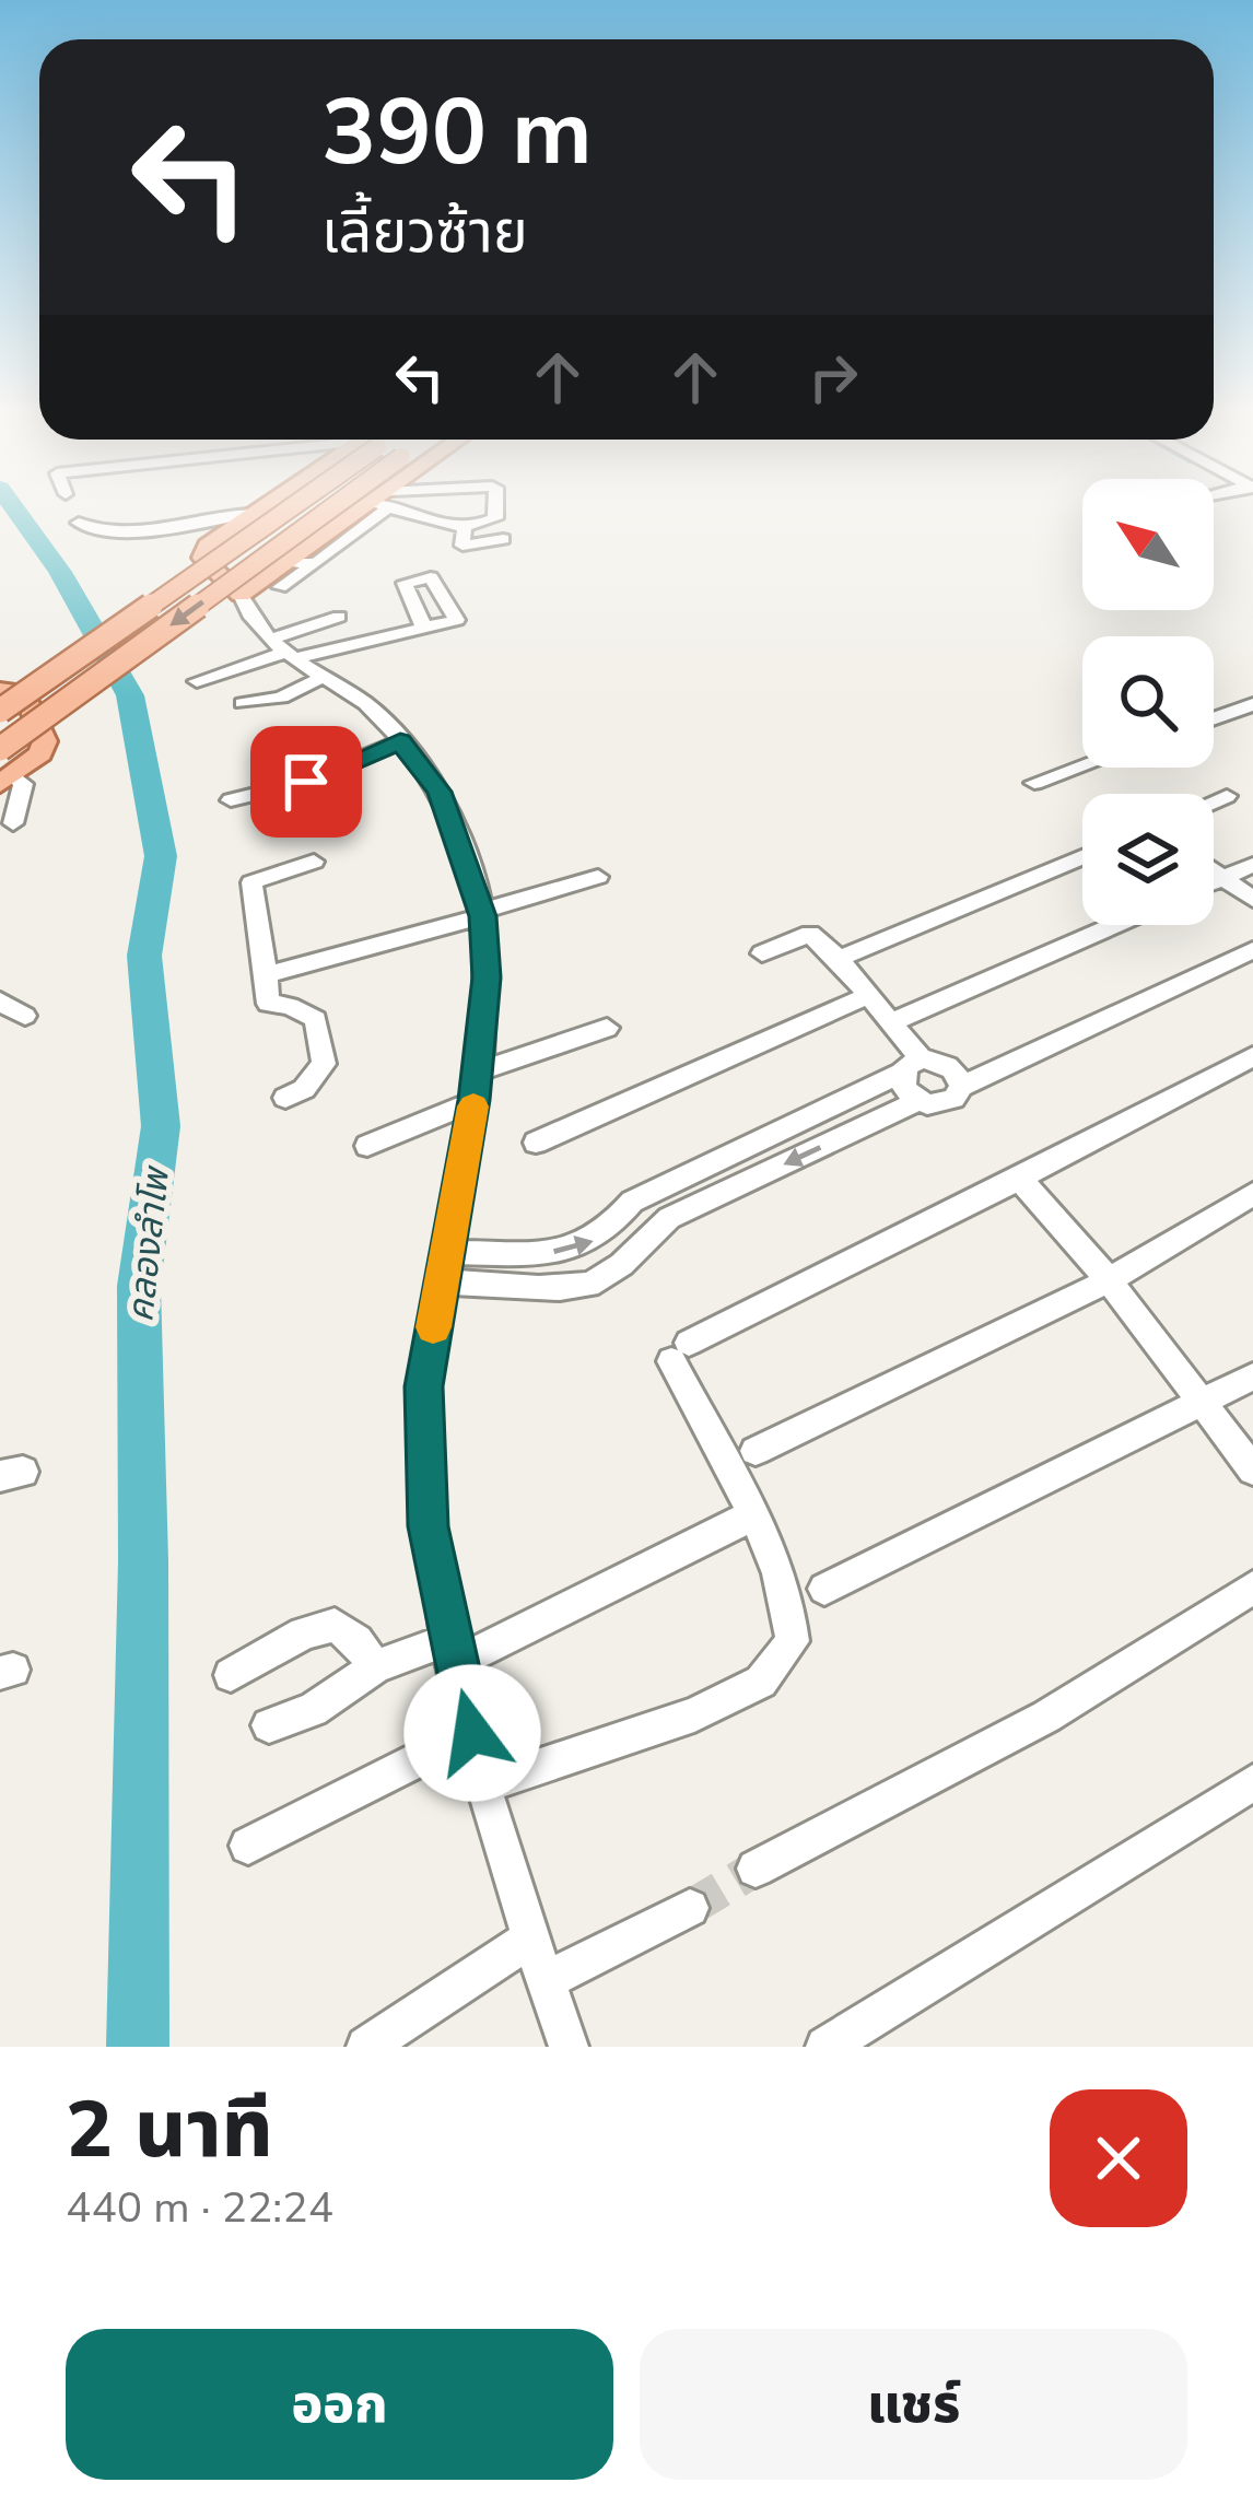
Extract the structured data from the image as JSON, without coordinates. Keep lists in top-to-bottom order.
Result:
{
  "water": ["คลองลำโพ"],
  "north": "top left",
  "page": {
    "turn": ["390 m", "เลี้ยวซ้าย"],
    "heading": ["2 นาที", "440 m · 22:24"],
    "buttons": ["ออก", "แชร์"]
  }
}
